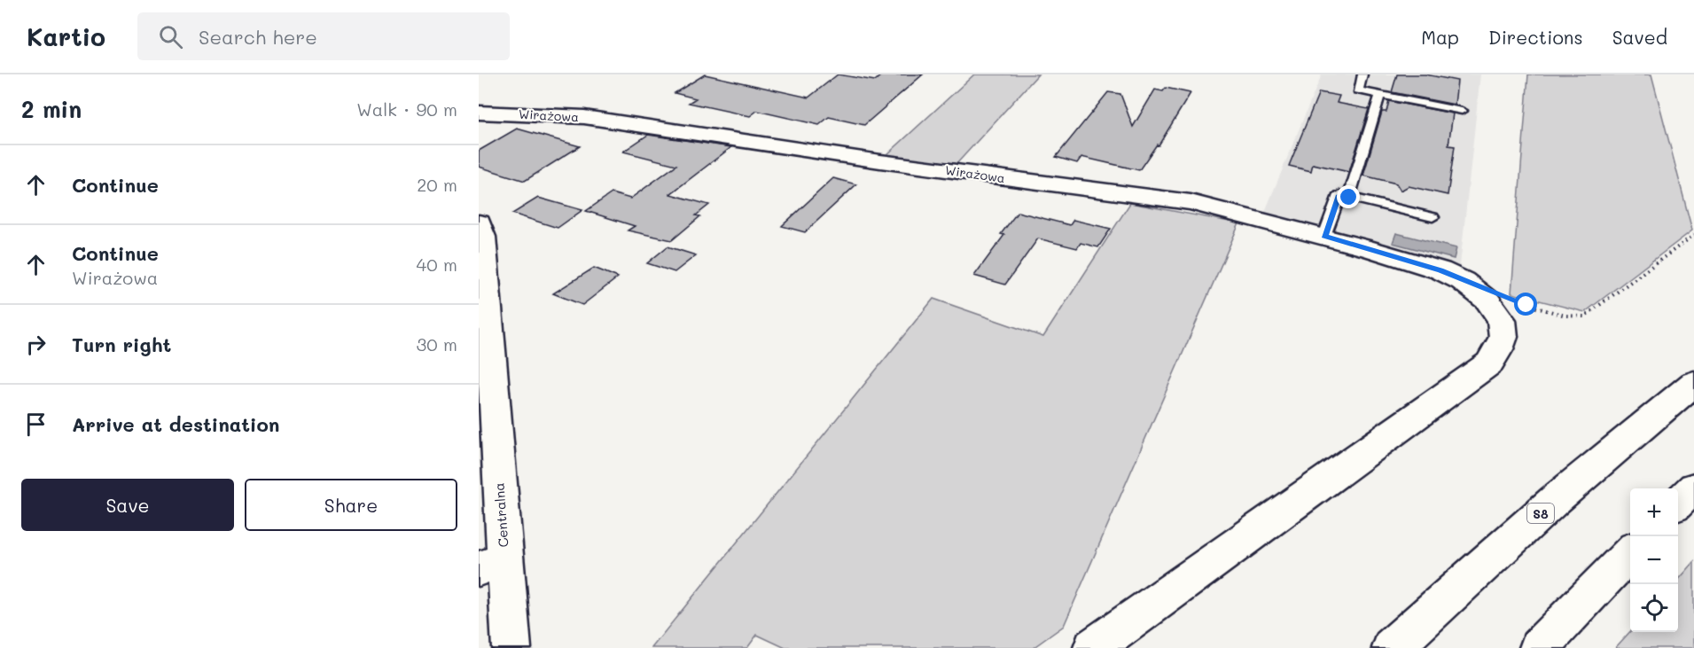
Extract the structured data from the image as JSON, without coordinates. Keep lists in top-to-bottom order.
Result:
{
  "streets": {
    "main road": ["Wirażowa", "S8", "Centralna"]
  },
  "page": {
    "header": "Kartio",
    "search": "Search here",
    "nav": ["Map", "Directions", "Saved"],
    "heading": ["2 min", "Walk · 90 m"],
    "list": [
      ["Continue", "20 m"],
      ["Continue", "Wirażowa", "40 m"],
      ["Turn right", "30 m"],
      "Arrive at destination"
    ],
    "buttons": ["Save", "Share"],
    "map_buttons": ["+", "−"]
  }
}
